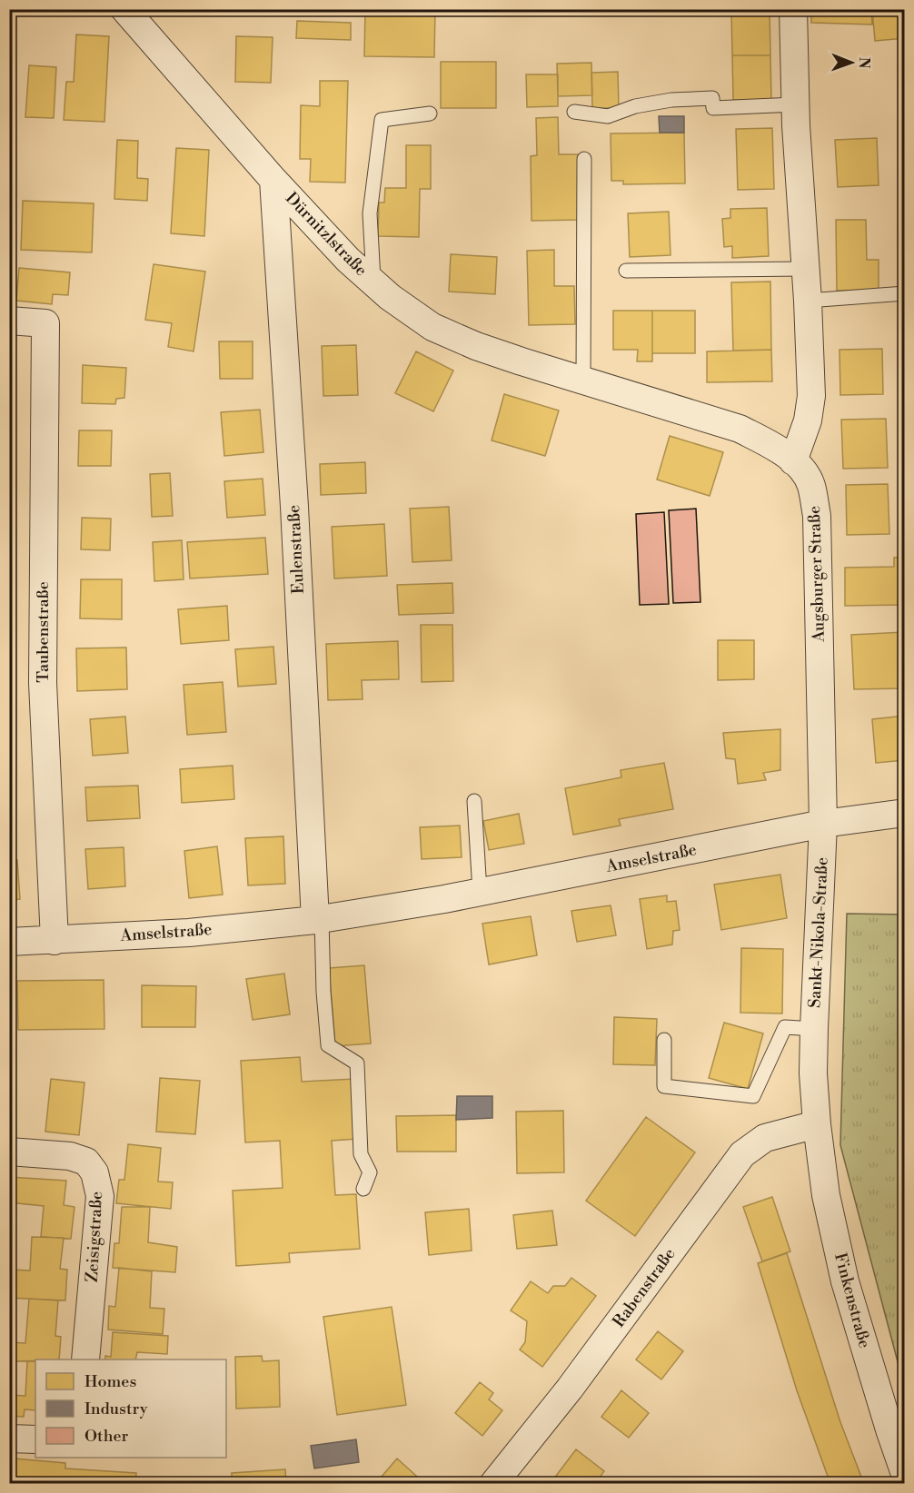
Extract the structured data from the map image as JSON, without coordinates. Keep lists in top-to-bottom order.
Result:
{
  "streets": {
    "street": [
      "Dürnitzlstraße",
      "Eulenstraße",
      "Augsburger Straße",
      "Taubenstraße",
      "Amselstraße",
      "Sankt-Nikola-Straße",
      "Zeisigstraße",
      "Rabenstraße",
      "Finkenstraße"
    ]
  },
  "crossings": [
    ["Dürnitzlstraße", "Eulenstraße"],
    ["Dürnitzlstraße", "Augsburger Straße"],
    ["Eulenstraße", "Amselstraße"],
    ["Augsburger Straße", "Amselstraße"],
    ["Augsburger Straße", "Sankt-Nikola-Straße"],
    ["Taubenstraße", "Amselstraße"],
    ["Amselstraße", "Sankt-Nikola-Straße"],
    ["Sankt-Nikola-Straße", "Rabenstraße"],
    ["Sankt-Nikola-Straße", "Finkenstraße"],
    ["Rabenstraße", "Finkenstraße"]
  ],
  "legend": ["Homes", "Industry", "Other"],
  "north": "right"
}
